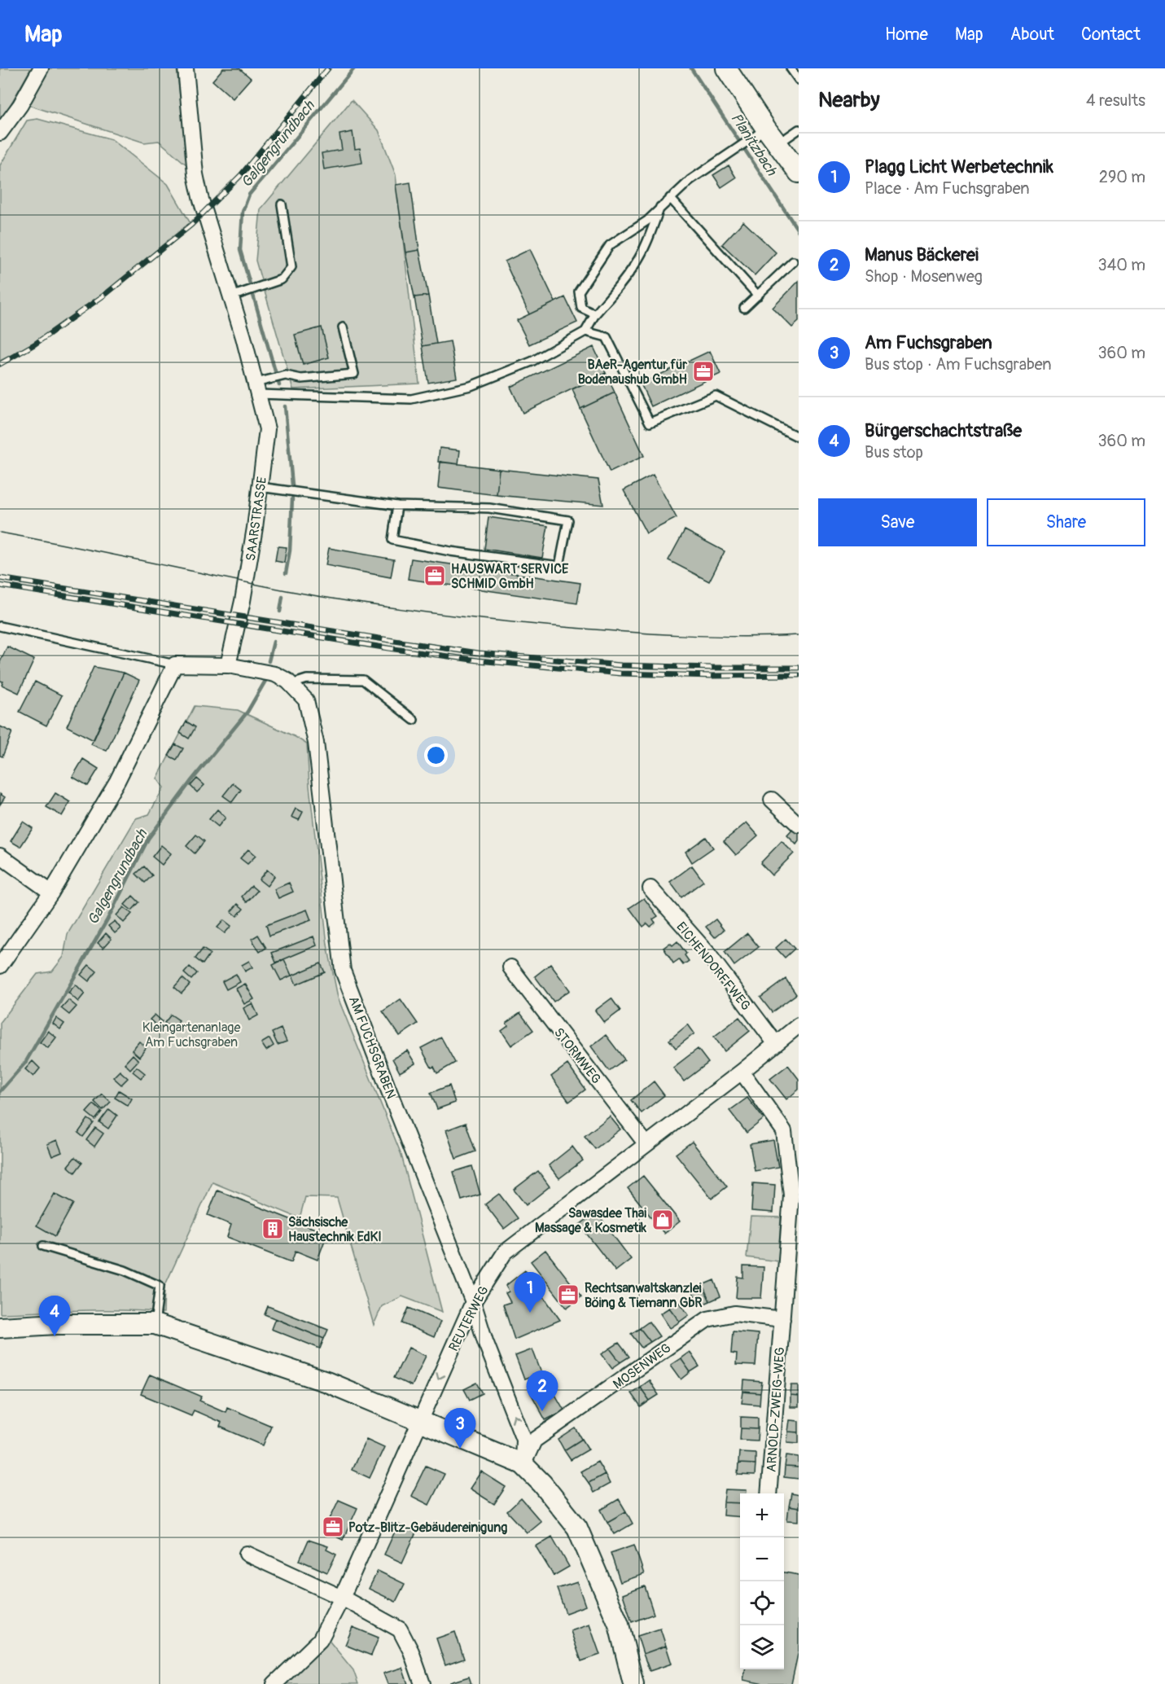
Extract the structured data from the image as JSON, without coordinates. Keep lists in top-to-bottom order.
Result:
{
  "streets": {
    "street": [
      "SAARSTRASSE",
      "EICHENDORFFWEG",
      "AM FUCHSGRABEN",
      "STORMWEG",
      "REUTERWEG",
      "MOSENWEG",
      "ARNOLD-ZWEIG-WEG"
    ]
  },
  "crossings": [
    ["SAARSTRASSE", "AM FUCHSGRABEN"],
    ["EICHENDORFFWEG", "REUTERWEG"],
    ["AM FUCHSGRABEN", "REUTERWEG"],
    ["AM FUCHSGRABEN", "MOSENWEG"],
    ["STORMWEG", "REUTERWEG"],
    ["REUTERWEG", "ARNOLD-ZWEIG-WEG"],
    ["MOSENWEG", "ARNOLD-ZWEIG-WEG"]
  ],
  "water": ["Galgengrundbach", "Planitzbach"],
  "parks": ["Kleingartenanlage Am Fuchsgraben"],
  "places": {
    "office": [
      "BAeR-Agentur für Bodenaushub GmbH",
      "HAUSWART SERVICE SCHMID GmbH",
      "Rechtsanwaltskanzlei Böing & Tiemann GbR",
      "Potz-Blitz-Gebäudereinigung"
    ],
    "shop": ["Sawasdee Thai Massage & Kosmetik"],
    "building": ["Sächsische Haustechnik EdKI"]
  },
  "page": {
    "header": "Map",
    "nav": [
      "Home",
      "Map",
      "About",
      "Contact"
    ],
    "heading": ["Nearby", "4 results"],
    "list": [
      {
        "mark": "1",
        "name": "Plagg Licht Werbetechnik",
        "note": "Place · Am Fuchsgraben",
        "value": "290 m"
      },
      {
        "mark": "2",
        "name": "Manus Bäckerei",
        "note": "Shop · Mosenweg",
        "value": "340 m"
      },
      {
        "mark": "3",
        "name": "Am Fuchsgraben",
        "note": "Bus stop · Am Fuchsgraben",
        "value": "360 m"
      },
      {
        "mark": "4",
        "name": "Bürgerschachtstraße",
        "note": "Bus stop",
        "value": "360 m"
      }
    ],
    "buttons": ["Save", "Share"],
    "pins": [
      "1",
      "4",
      "2",
      "3"
    ],
    "map_buttons": ["+", "−"]
  }
}
